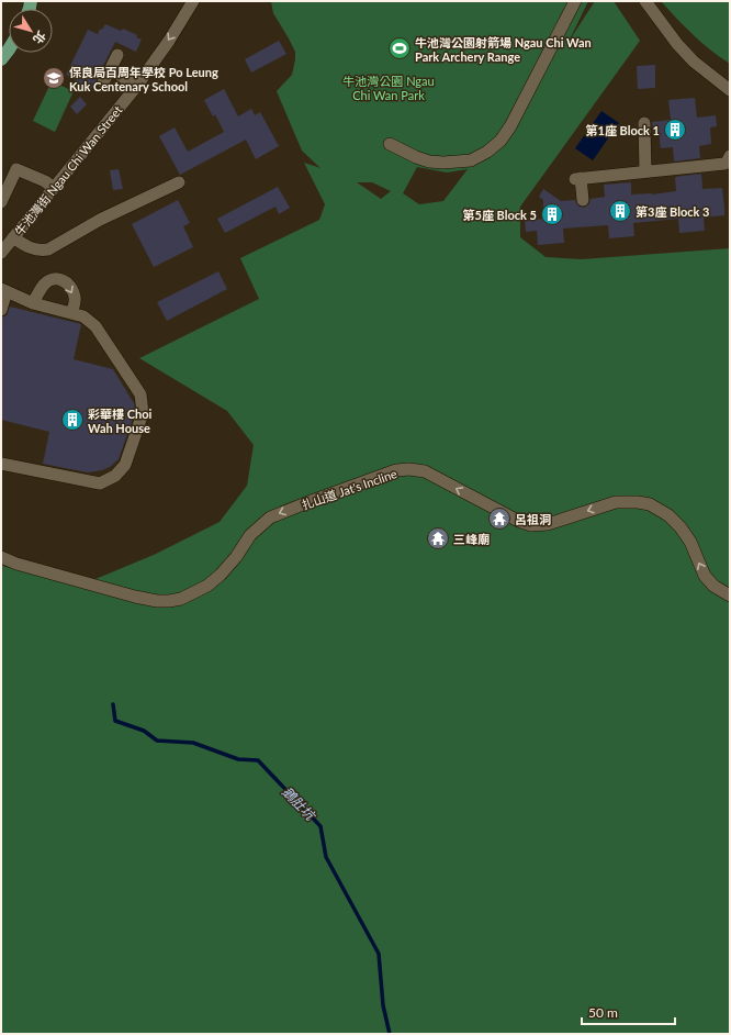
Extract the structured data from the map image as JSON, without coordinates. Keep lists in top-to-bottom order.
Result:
{
  "streets": {
    "street": ["牛池灣街 Ngau Chi Wan Street", "扎山道 Jat's Incline"]
  },
  "one_way": ["扎山道 Jat's Incline"],
  "water": ["鵝肚坑"],
  "parks": ["牛池灣公園 Ngau Chi Wan Park"],
  "places": {
    "sports": ["牛池灣公園射箭場 Ngau Chi Wan Park Archery Range"],
    "school or university": ["保良局百周年學校 Po Leung Kuk Centenary School"],
    "building": [
      "第1座 Block 1",
      "第3座 Block 3",
      "第5座 Block 5",
      "彩華樓 Choi Wah House"
    ],
    "temple": ["呂祖洞", "三峰廟"]
  },
  "scale_bar": "50 m",
  "north": "bottom right"
}
